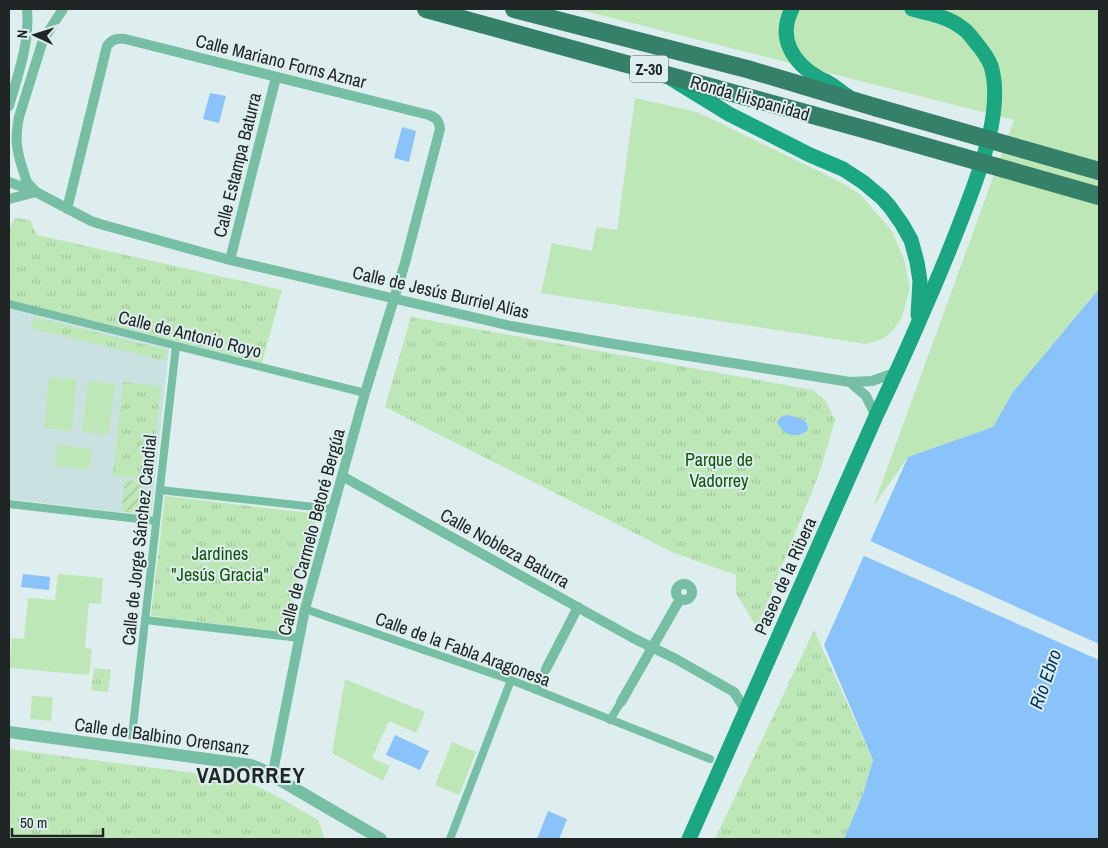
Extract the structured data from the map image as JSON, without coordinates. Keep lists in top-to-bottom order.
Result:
{
  "streets": {
    "highway": ["Z-30", "Ronda Hispanidad"],
    "main road": ["Paseo de la Ribera"],
    "street": [
      "Calle Mariano Forns Aznar",
      "Calle Estampa Baturra",
      "Calle de Jesús Burriel Alías",
      "Calle de Antonio Royo",
      "Calle de Carmelo Betoré Bergúa",
      "Calle de Jorge Sánchez Candial",
      "Calle Nobleza Baturra",
      "Calle de la Fabla Aragonesa",
      "Calle de Balbino Orensanz"
    ]
  },
  "crossings": [
    ["Calle Mariano Forns Aznar", "Calle Estampa Baturra"],
    ["Calle Mariano Forns Aznar", "Calle de Jesús Burriel Alías"],
    ["Calle Mariano Forns Aznar", "Calle de Carmelo Betoré Bergúa"],
    ["Calle Estampa Baturra", "Calle de Jesús Burriel Alías"],
    ["Calle de Jesús Burriel Alías", "Calle de Carmelo Betoré Bergúa"],
    ["Calle de Jesús Burriel Alías", "Paseo de la Ribera"],
    ["Calle de Antonio Royo", "Calle de Carmelo Betoré Bergúa"],
    ["Calle de Antonio Royo", "Calle de Jorge Sánchez Candial"],
    ["Calle de Carmelo Betoré Bergúa", "Calle Nobleza Baturra"],
    ["Calle de Carmelo Betoré Bergúa", "Calle de la Fabla Aragonesa"],
    ["Calle de Carmelo Betoré Bergúa", "Calle de Balbino Orensanz"],
    ["Calle Nobleza Baturra", "Paseo de la Ribera"]
  ],
  "districts": ["VADORREY"],
  "water": ["Río Ebro"],
  "parks": ["Parque de Vadorrey", "Jardines \"Jesús Gracia\""],
  "scale_bar": "50 m",
  "north": "left"
}
